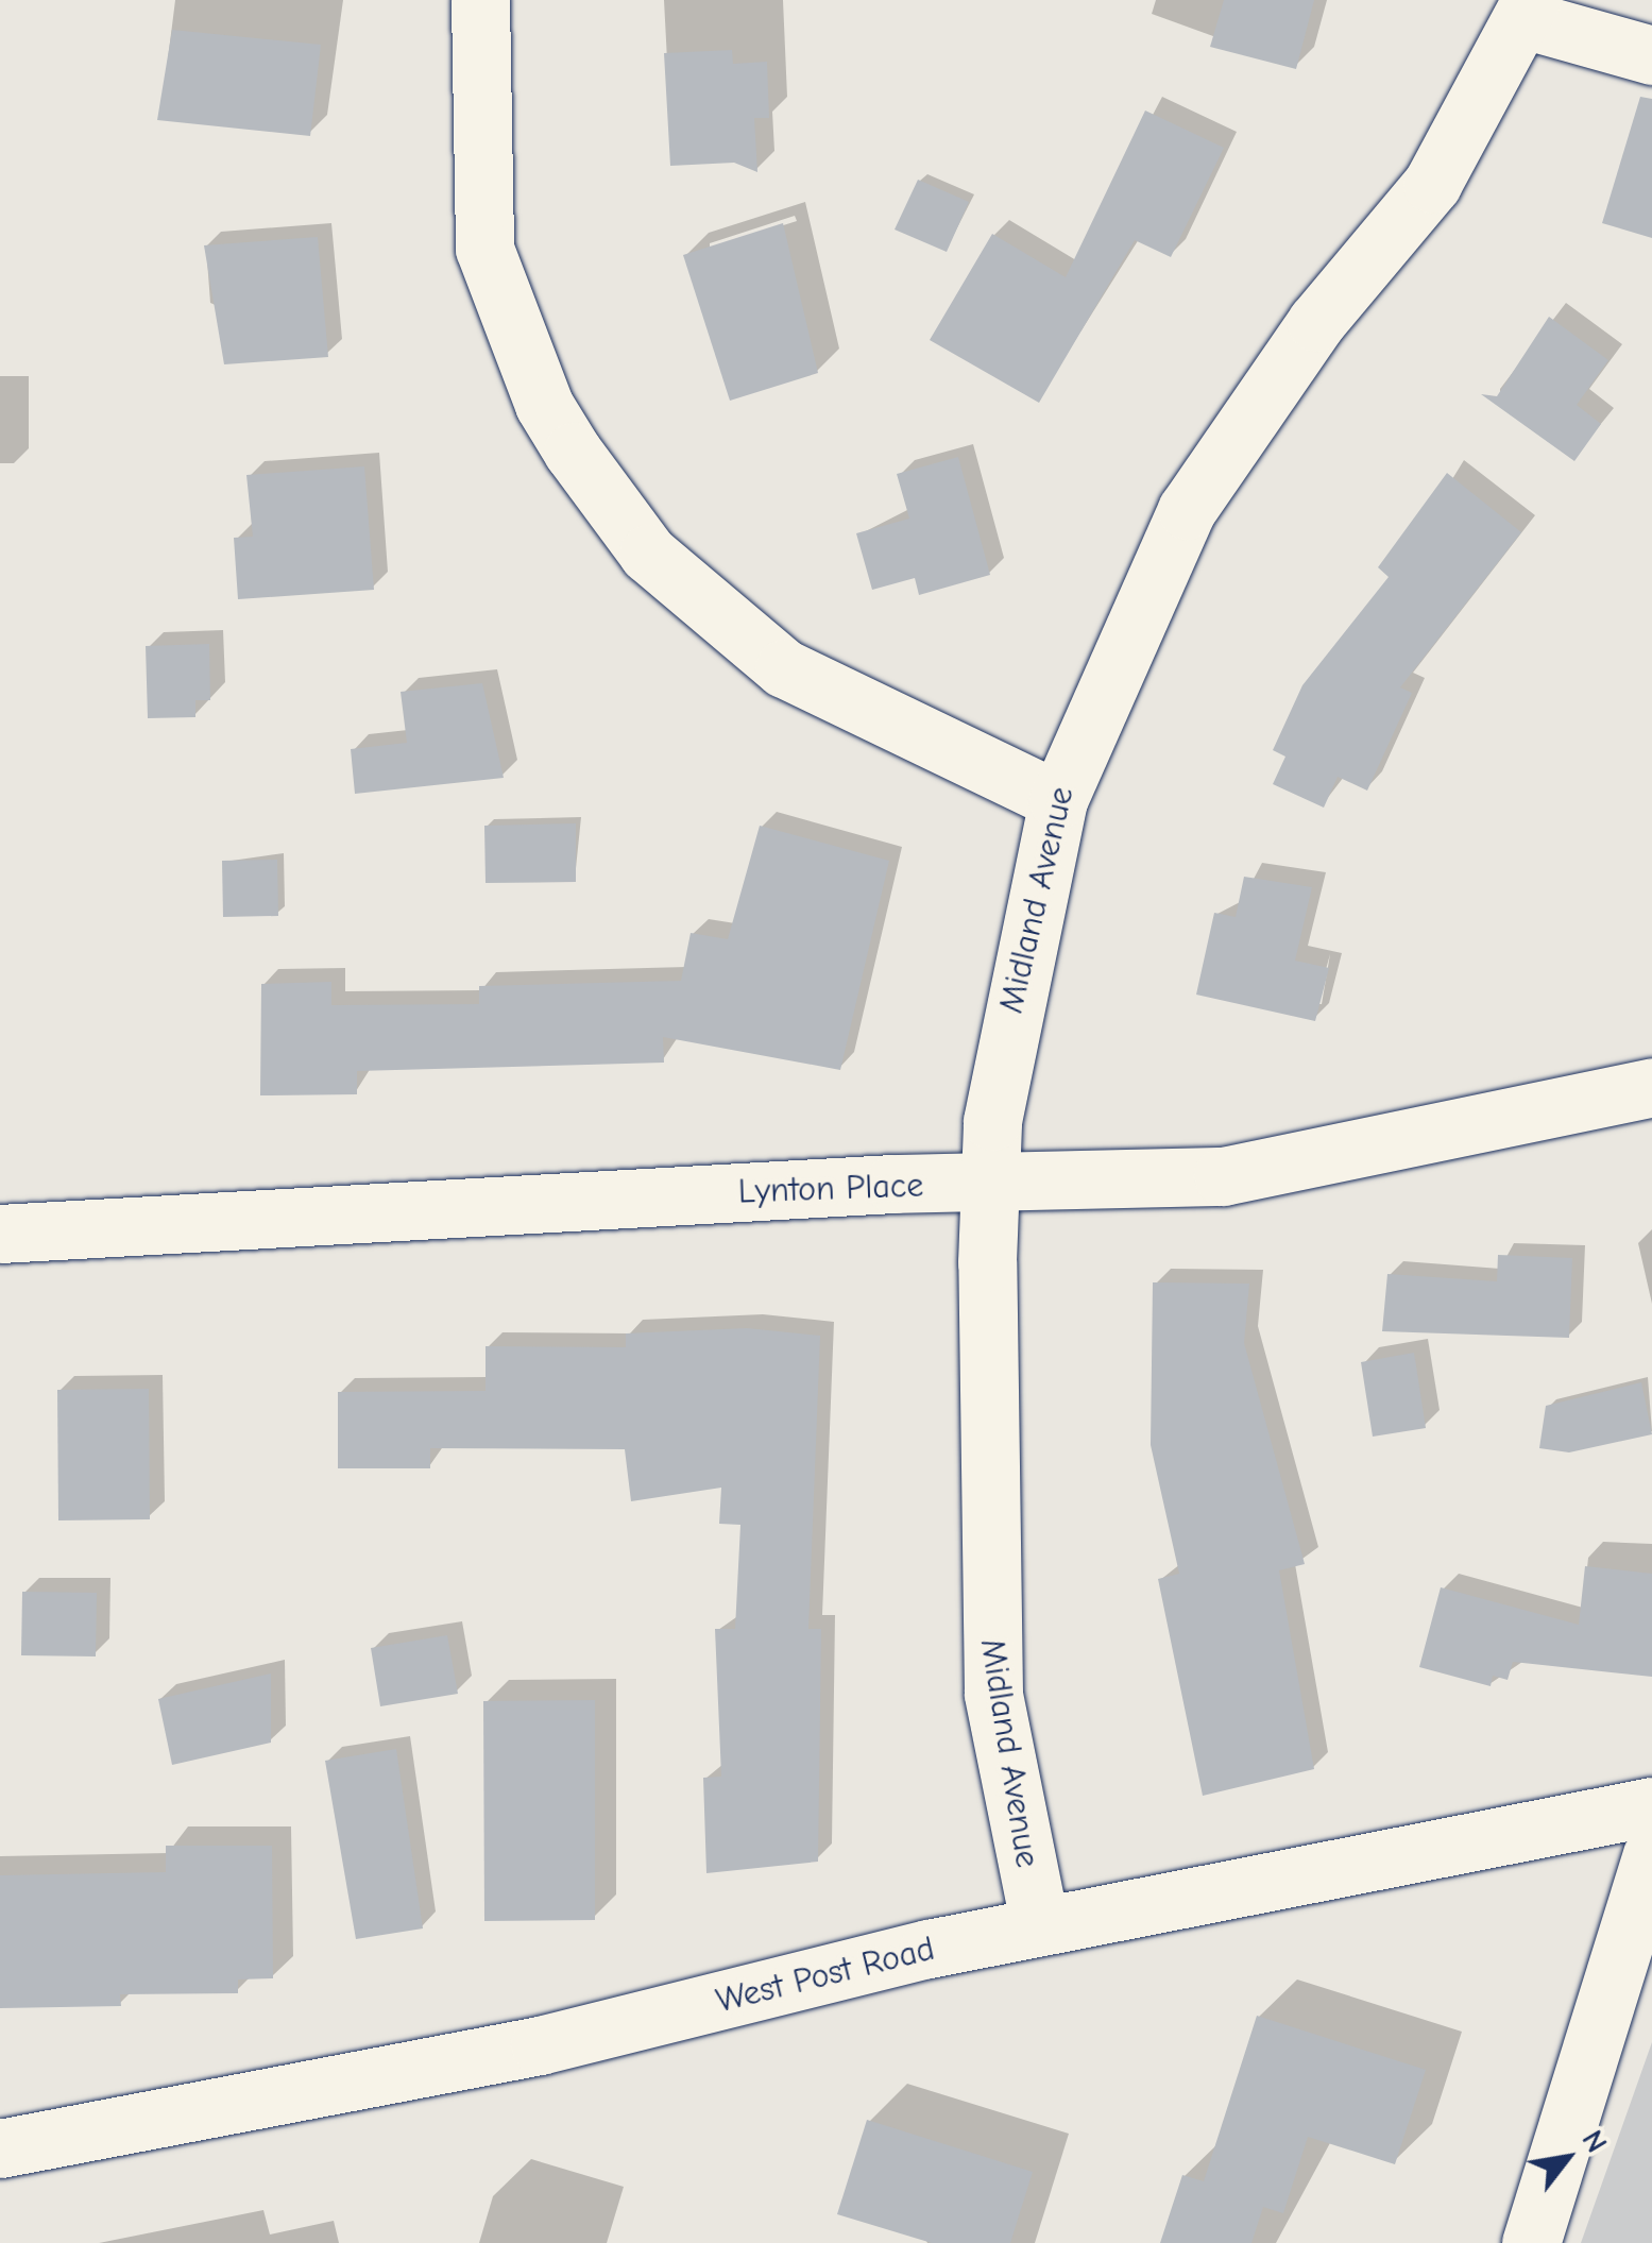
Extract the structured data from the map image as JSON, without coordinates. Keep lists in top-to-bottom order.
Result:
{
  "streets": {
    "street": ["Midland Avenue", "Lynton Place", "West Post Road"]
  },
  "crossings": [
    ["Midland Avenue", "Lynton Place"],
    ["Midland Avenue", "West Post Road"]
  ],
  "north": "top right"
}
